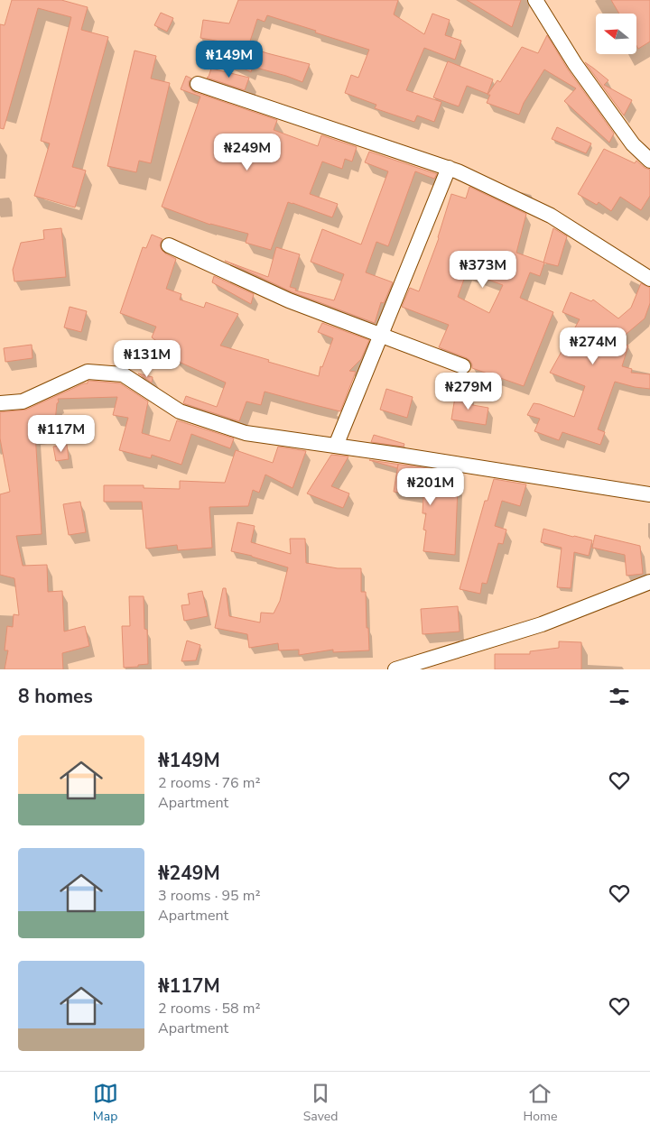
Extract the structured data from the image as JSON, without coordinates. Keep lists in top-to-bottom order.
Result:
{
  "north": "left",
  "page": {
    "price": [
      "₦149M",
      "₦249M",
      "₦373M",
      "₦274M",
      "₦131M",
      "₦279M",
      "₦117M",
      "₦201M"
    ],
    "heading": "8 homes",
    "list": [
      {
        "name": "₦149M",
        "note": "2 rooms · 76 m² · Apartment"
      },
      {
        "name": "₦249M",
        "note": "3 rooms · 95 m² · Apartment"
      },
      {
        "name": "₦117M",
        "note": "2 rooms · 58 m² · Apartment"
      }
    ],
    "tabs": ["Map", "Saved", "Home"]
  }
}
